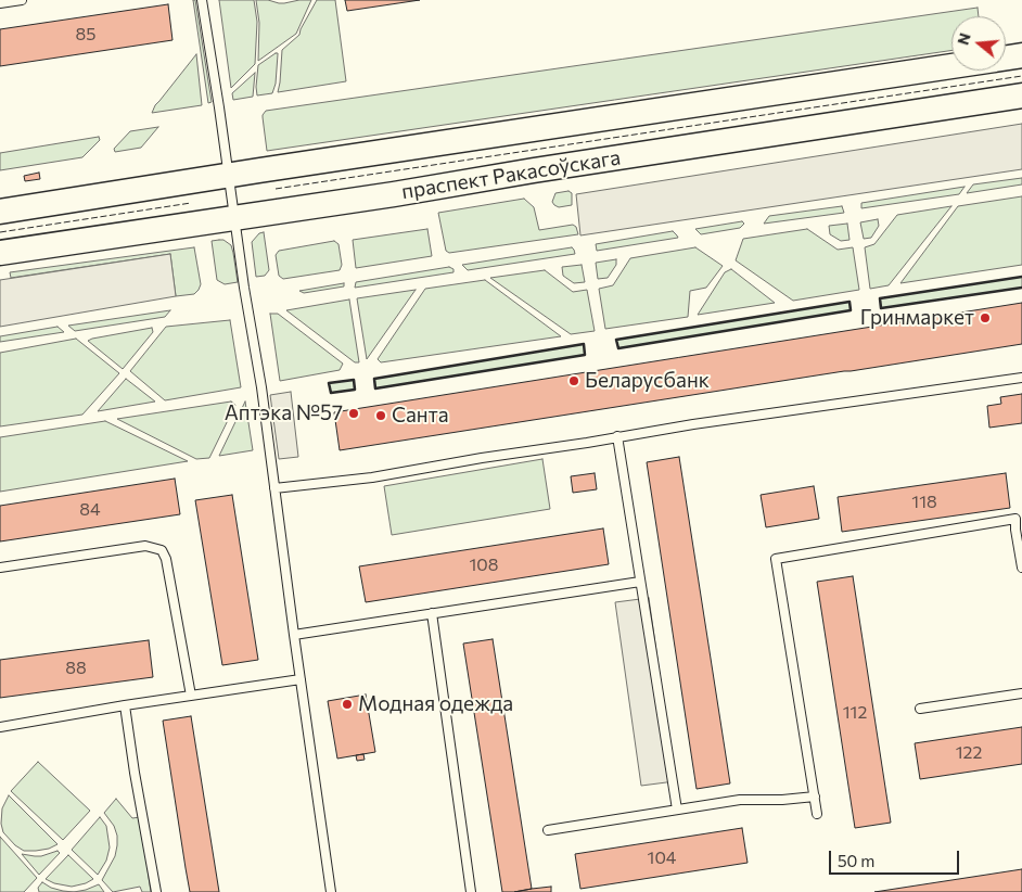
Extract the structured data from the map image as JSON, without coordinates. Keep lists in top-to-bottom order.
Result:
{
  "streets": {
    "main road": ["праспект Ракасоўскага"]
  },
  "places": [
    "Гринмаркет",
    "Беларусбанк",
    "Аптэка №57",
    "Санта",
    "Модная одежда"
  ],
  "house_numbers": [
    "85",
    "118",
    "84",
    "108",
    "88",
    "112",
    "122",
    "104"
  ],
  "scale_bar": "50 m",
  "north": "left"
}
